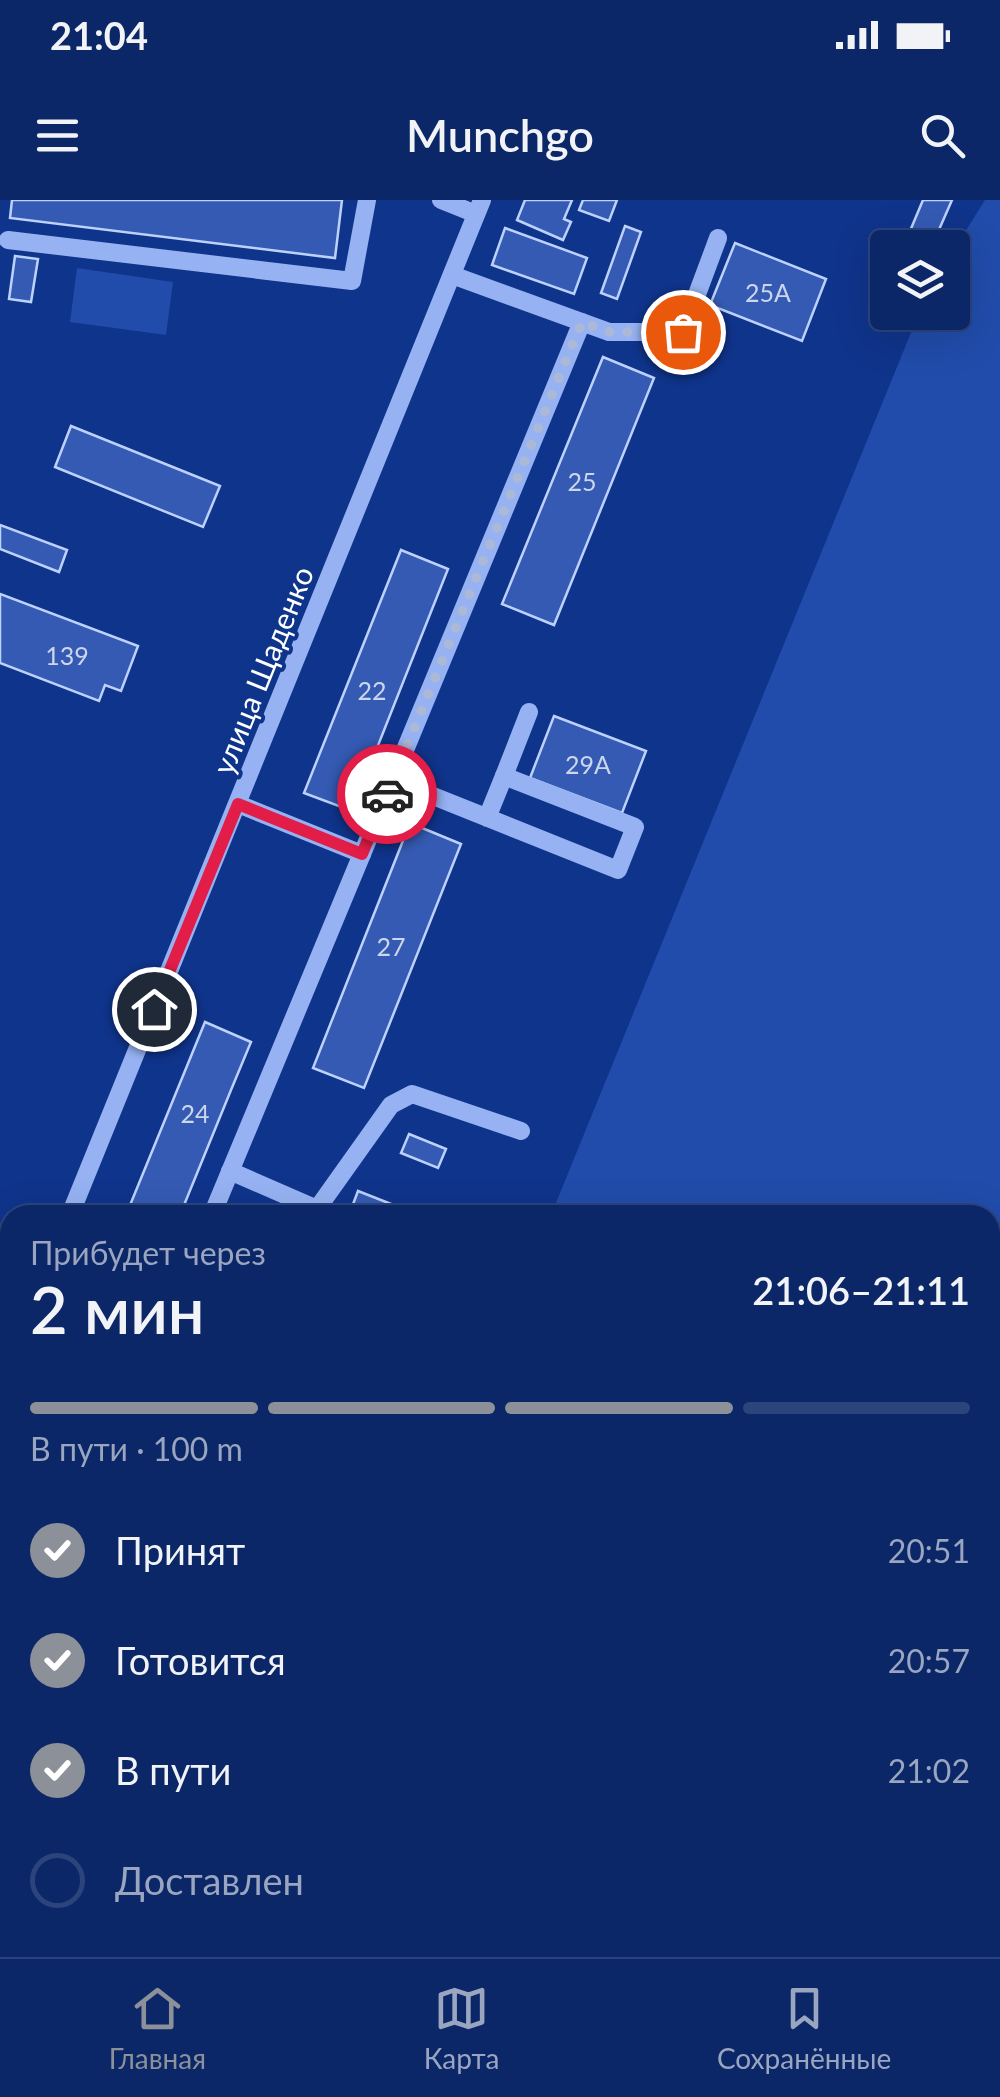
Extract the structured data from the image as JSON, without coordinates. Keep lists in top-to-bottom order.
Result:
{
  "streets": {
    "street": ["улица Щаденко"]
  },
  "house_numbers": [
    "25А",
    "25",
    "139",
    "22",
    "29А",
    "27",
    "24"
  ],
  "page": {
    "status": "21:04",
    "header": "Munchgo",
    "heading": ["2 мин", "Прибудет через", "21:06–21:11"],
    "bar": "В пути · 100 m",
    "list": [
      ["Принят", "20:51"],
      ["Готовится", "20:57"],
      ["В пути", "21:02"],
      "Доставлен"
    ],
    "tabs": ["Главная", "Карта", "Сохранённые"]
  }
}
